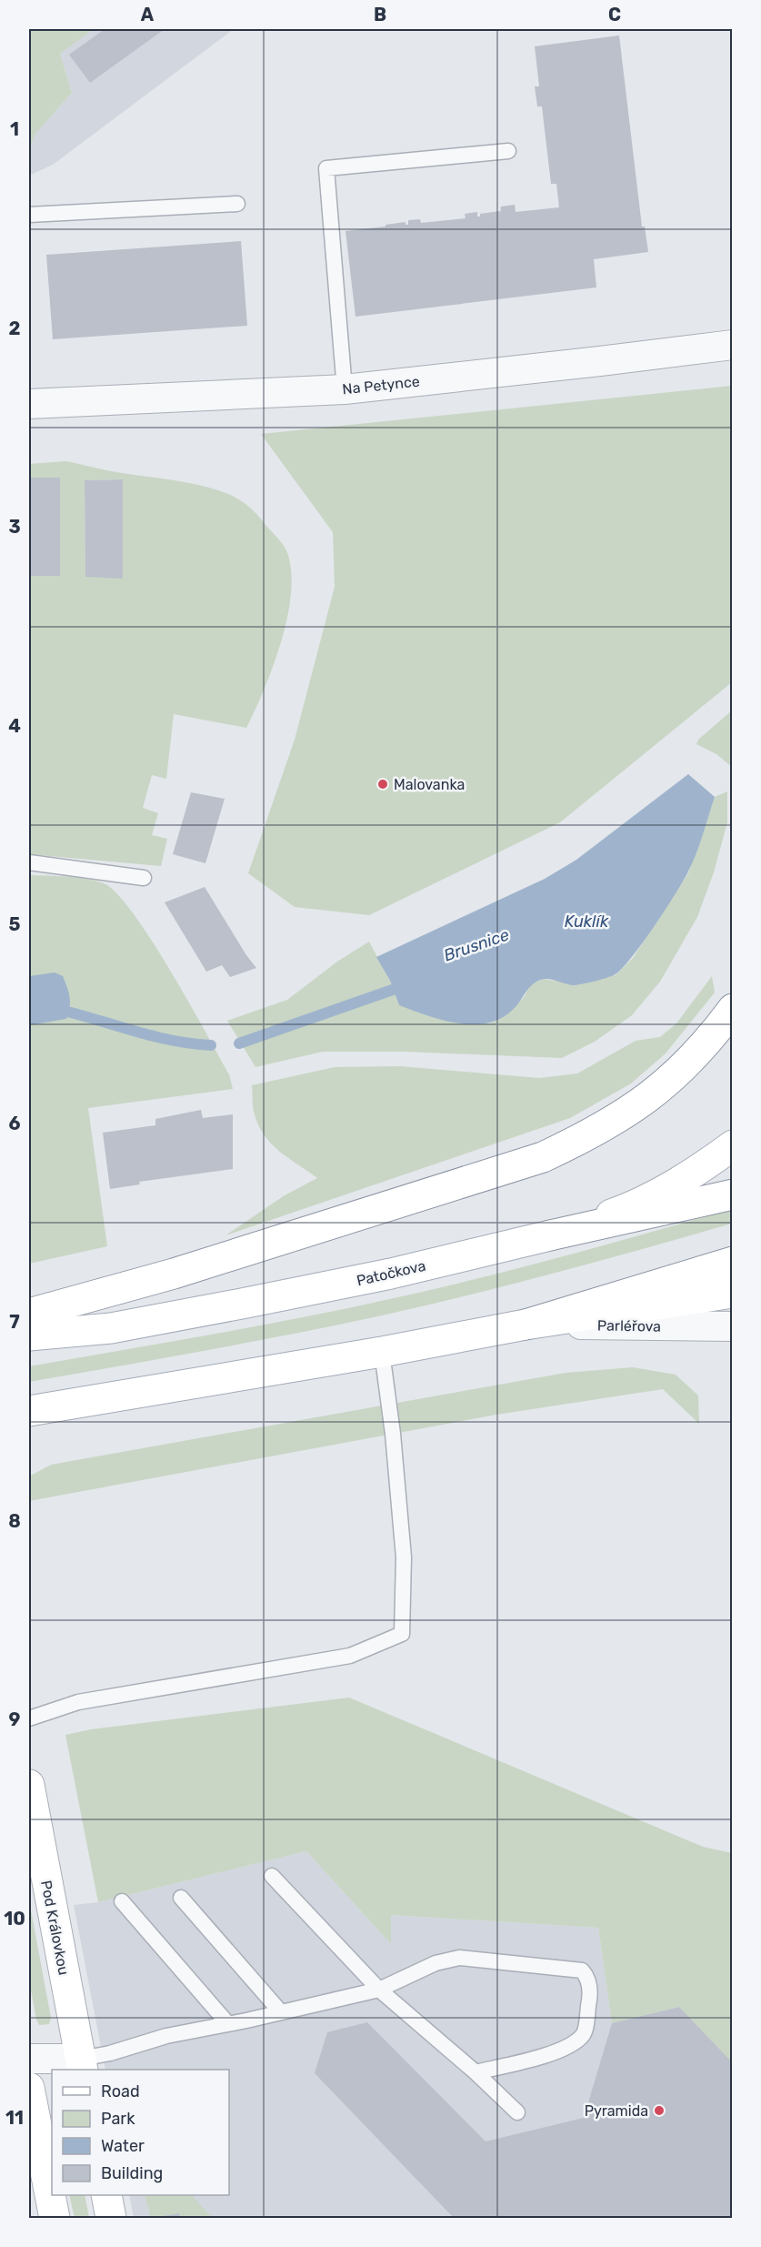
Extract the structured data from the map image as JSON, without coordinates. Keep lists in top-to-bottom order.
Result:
{
  "streets": {
    "main road": ["Patočkova", "Pod Královkou"],
    "street": ["Na Petynce", "Parléřova"]
  },
  "water": ["Kuklík", "Brusnice"],
  "places": ["Malovanka", "Pyramida"],
  "legend": [
    "Road",
    "Park",
    "Water",
    "Building"
  ],
  "grid": {
    "columns": ["A", "B", "C"],
    "rows": [
      "1",
      "2",
      "3",
      "4",
      "5",
      "6",
      "7",
      "8",
      "9",
      "10",
      "11"
    ]
  }
}
